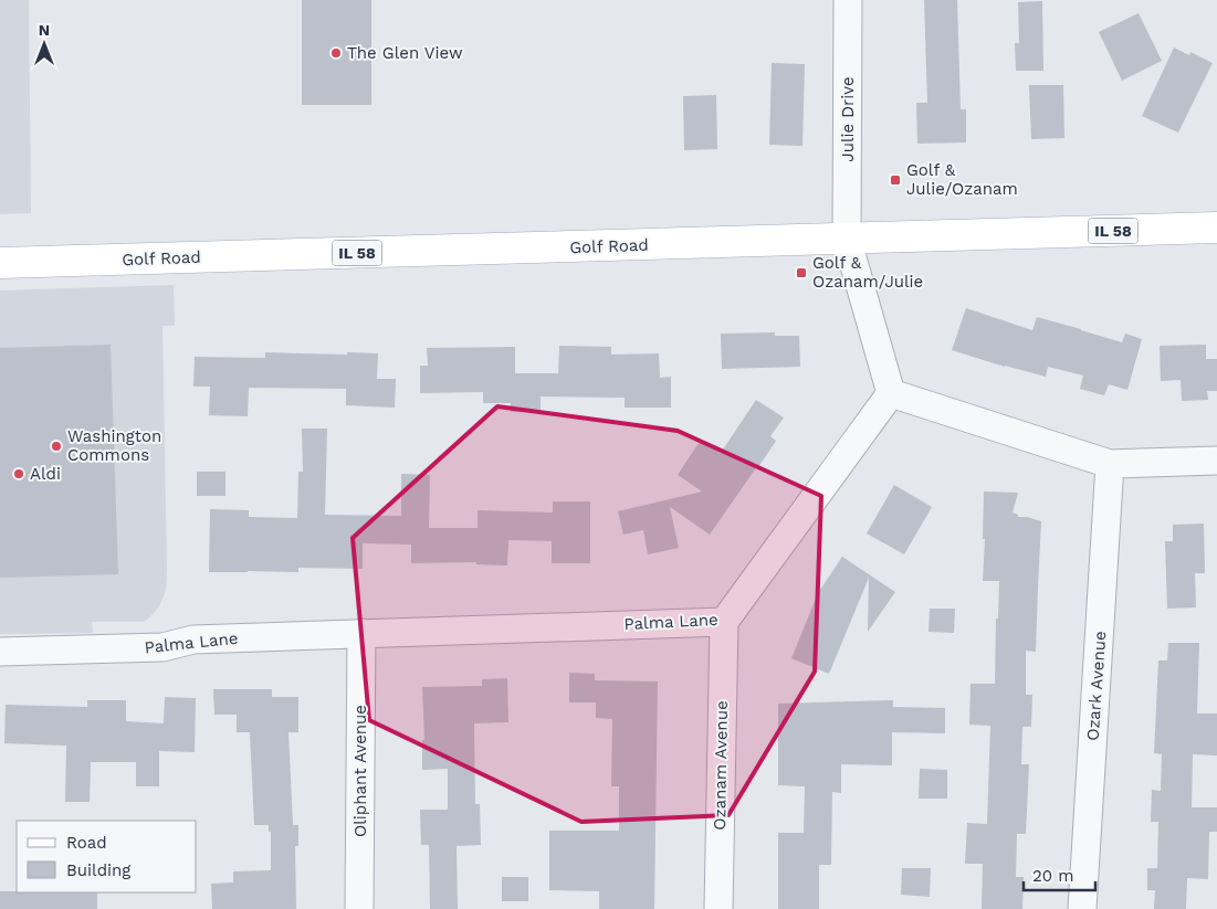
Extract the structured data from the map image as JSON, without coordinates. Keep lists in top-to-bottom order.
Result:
{
  "streets": {
    "main road": ["IL 58", "Golf Road"],
    "street": [
      "Julie Drive",
      "Palma Lane",
      "Ozark Avenue",
      "Ozanam Avenue",
      "Oliphant Avenue"
    ]
  },
  "crossings": [
    ["Julie Drive", "Golf Road"],
    ["Palma Lane", "Ozanam Avenue"],
    ["Palma Lane", "Oliphant Avenue"]
  ],
  "places": {
    "other": ["The Glen View", "Washington Commons", "Aldi"],
    "transit": ["Golf & Julie/Ozanam", "Golf & Ozanam/Julie"]
  },
  "legend": ["Road", "Building"],
  "scale_bar": "20 m",
  "north": "top"
}
